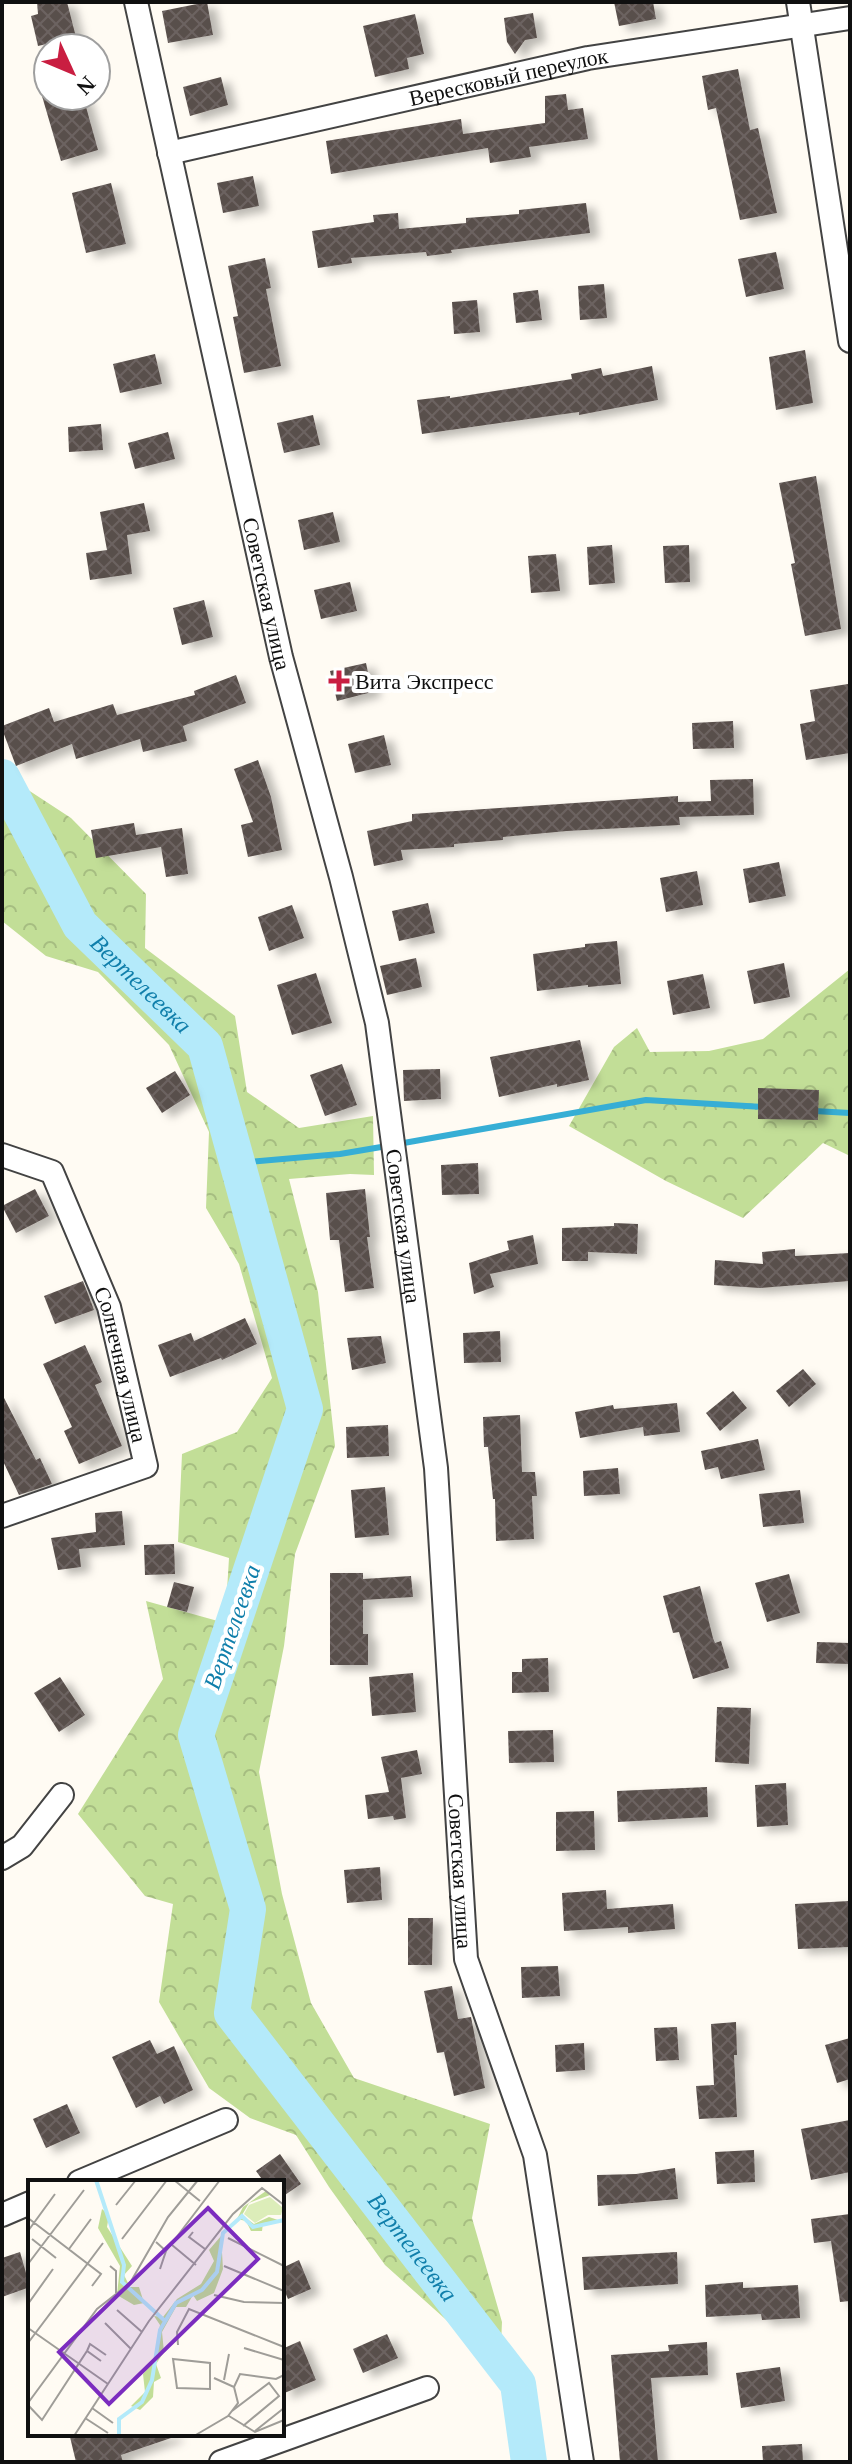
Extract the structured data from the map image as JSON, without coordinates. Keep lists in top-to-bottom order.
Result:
{
  "streets": {
    "street": ["Вересковый переулок", "Советская улица", "Солнечная улица"]
  },
  "crossings": [
    ["Вересковый переулок", "Советская улица"]
  ],
  "water": ["Вертелеевка"],
  "places": {
    "health": ["Вита Экспресс"]
  },
  "north": "bottom right"
}
